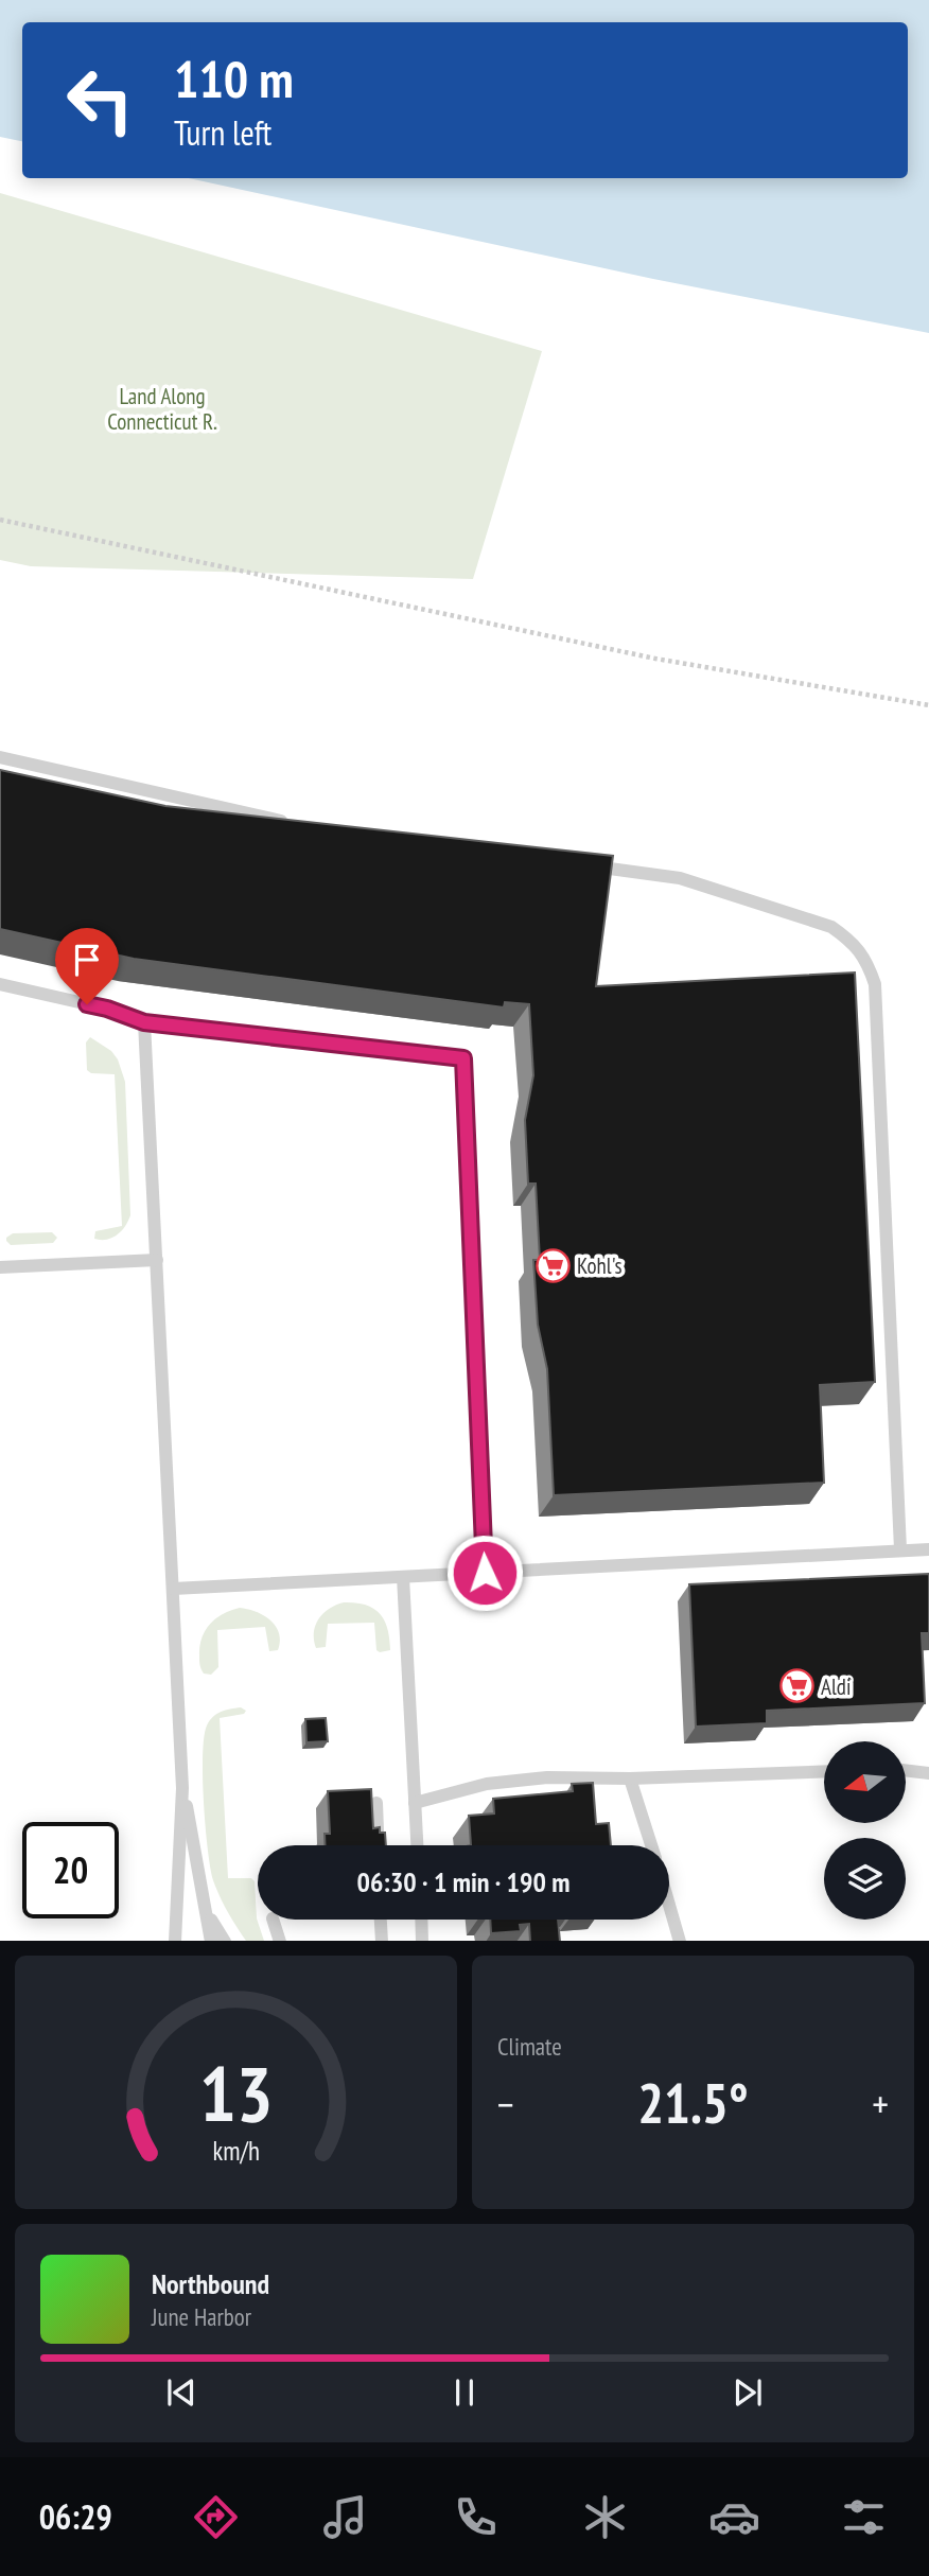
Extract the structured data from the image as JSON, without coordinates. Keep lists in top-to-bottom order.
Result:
{
  "parks": ["Land Along Connecticut R."],
  "places": {
    "supermarket": ["Kohl's", "Aldi"]
  },
  "north": "left",
  "page": {
    "turn": ["110 m", "Turn left"],
    "limit": "20",
    "trip": "06:30 · 1 min · 190 m",
    "tile": "Climate",
    "heat": ["−", "21.5°", "+"],
    "song": ["Northbound", "June Harbor"],
    "tabs": "06:29",
    "gauge": ["13", "km/h"]
  }
}
